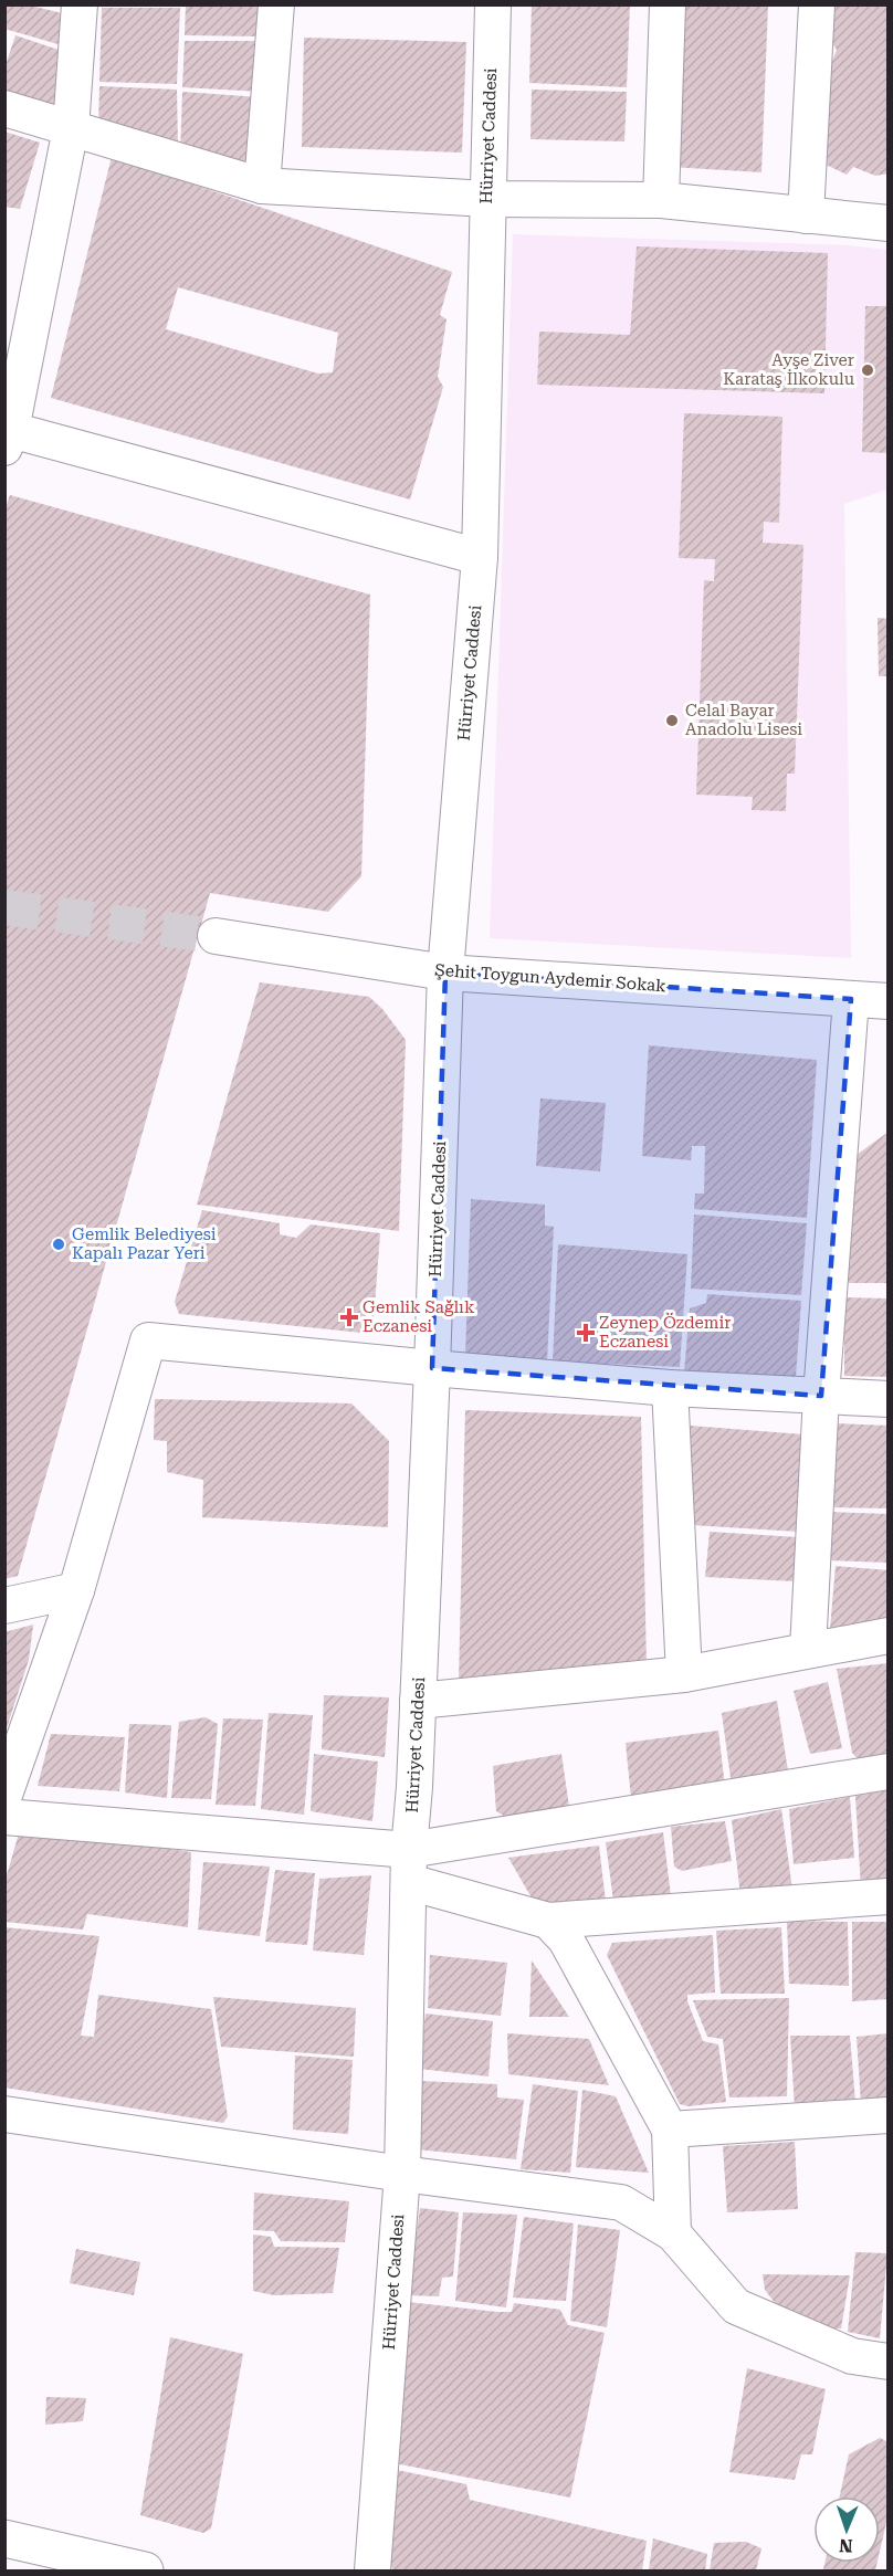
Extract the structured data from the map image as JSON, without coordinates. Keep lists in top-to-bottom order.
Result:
{
  "streets": {
    "street": ["Hürriyet Caddesi", "Şehit Toygun Aydemir Sokak"]
  },
  "crossings": [
    ["Hürriyet Caddesi", "Şehit Toygun Aydemir Sokak"]
  ],
  "places": {
    "other": ["Ayşe Ziver Karataş İlkokulu", "Celal Bayar Anadolu Lisesi", "Gemlik Belediyesi Kapalı Pazar Yeri"],
    "health": ["Gemlik Sağlık Eczanesi", "Zeynep Özdemir Eczanesi"]
  },
  "north": "bottom"
}
